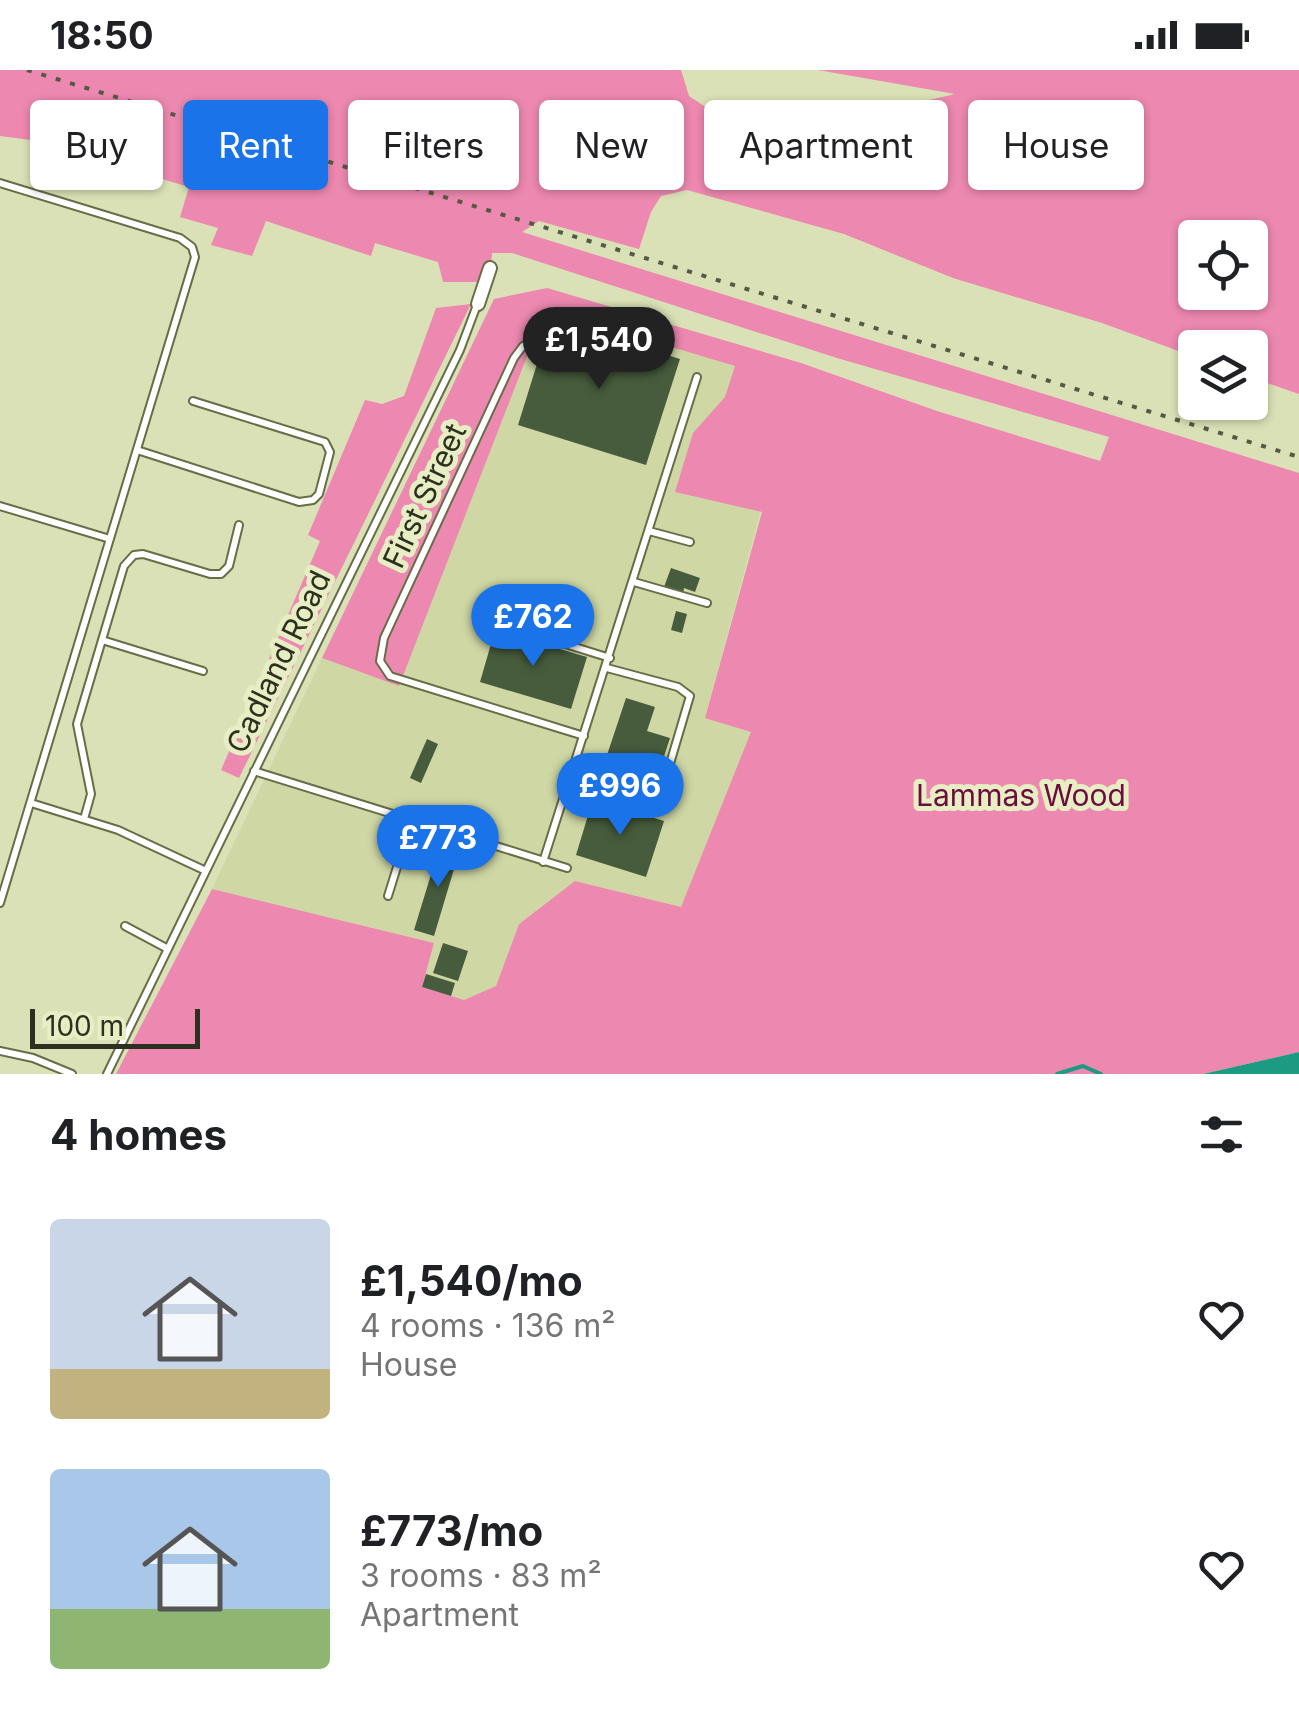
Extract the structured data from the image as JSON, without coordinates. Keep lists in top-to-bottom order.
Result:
{
  "streets": {
    "street": ["Cadland Road"],
    "lane": ["First Street"]
  },
  "parks": ["Lammas Wood"],
  "scale_bar": "100 m",
  "page": {
    "status": "18:50",
    "chip": [
      "Buy",
      "Rent",
      "Filters",
      "New",
      "Apartment",
      "House"
    ],
    "price": [
      "£1,540",
      "£762",
      "£996",
      "£773"
    ],
    "scale": "100 m",
    "heading": "4 homes",
    "list": [
      {
        "name": "£1,540/mo",
        "note": "4 rooms · 136 m² · House"
      },
      {
        "name": "£773/mo",
        "note": "3 rooms · 83 m² · Apartment"
      }
    ]
  }
}
